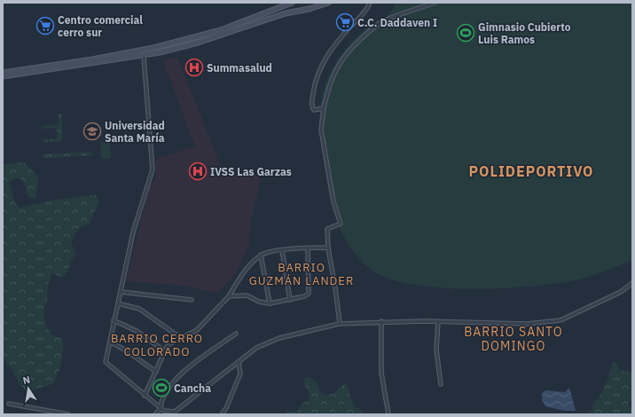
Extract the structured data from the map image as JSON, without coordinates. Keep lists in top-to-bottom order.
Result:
{
  "districts": [
    "POLIDEPORTIVO",
    "BARRIO GUZMÁN LANDER",
    "BARRIO SANTO DOMINGO",
    "BARRIO CERRO COLORADO"
  ],
  "places": {
    "supermarket": ["C.C. Daddaven I", "Centro comercial cerro sur"],
    "sports": ["Gimnasio Cubierto Luis Ramos", "Cancha"],
    "hospital": ["Summasalud", "IVSS Las Garzas"],
    "school or university": ["Universidad Santa María"]
  },
  "north": "top"
}
